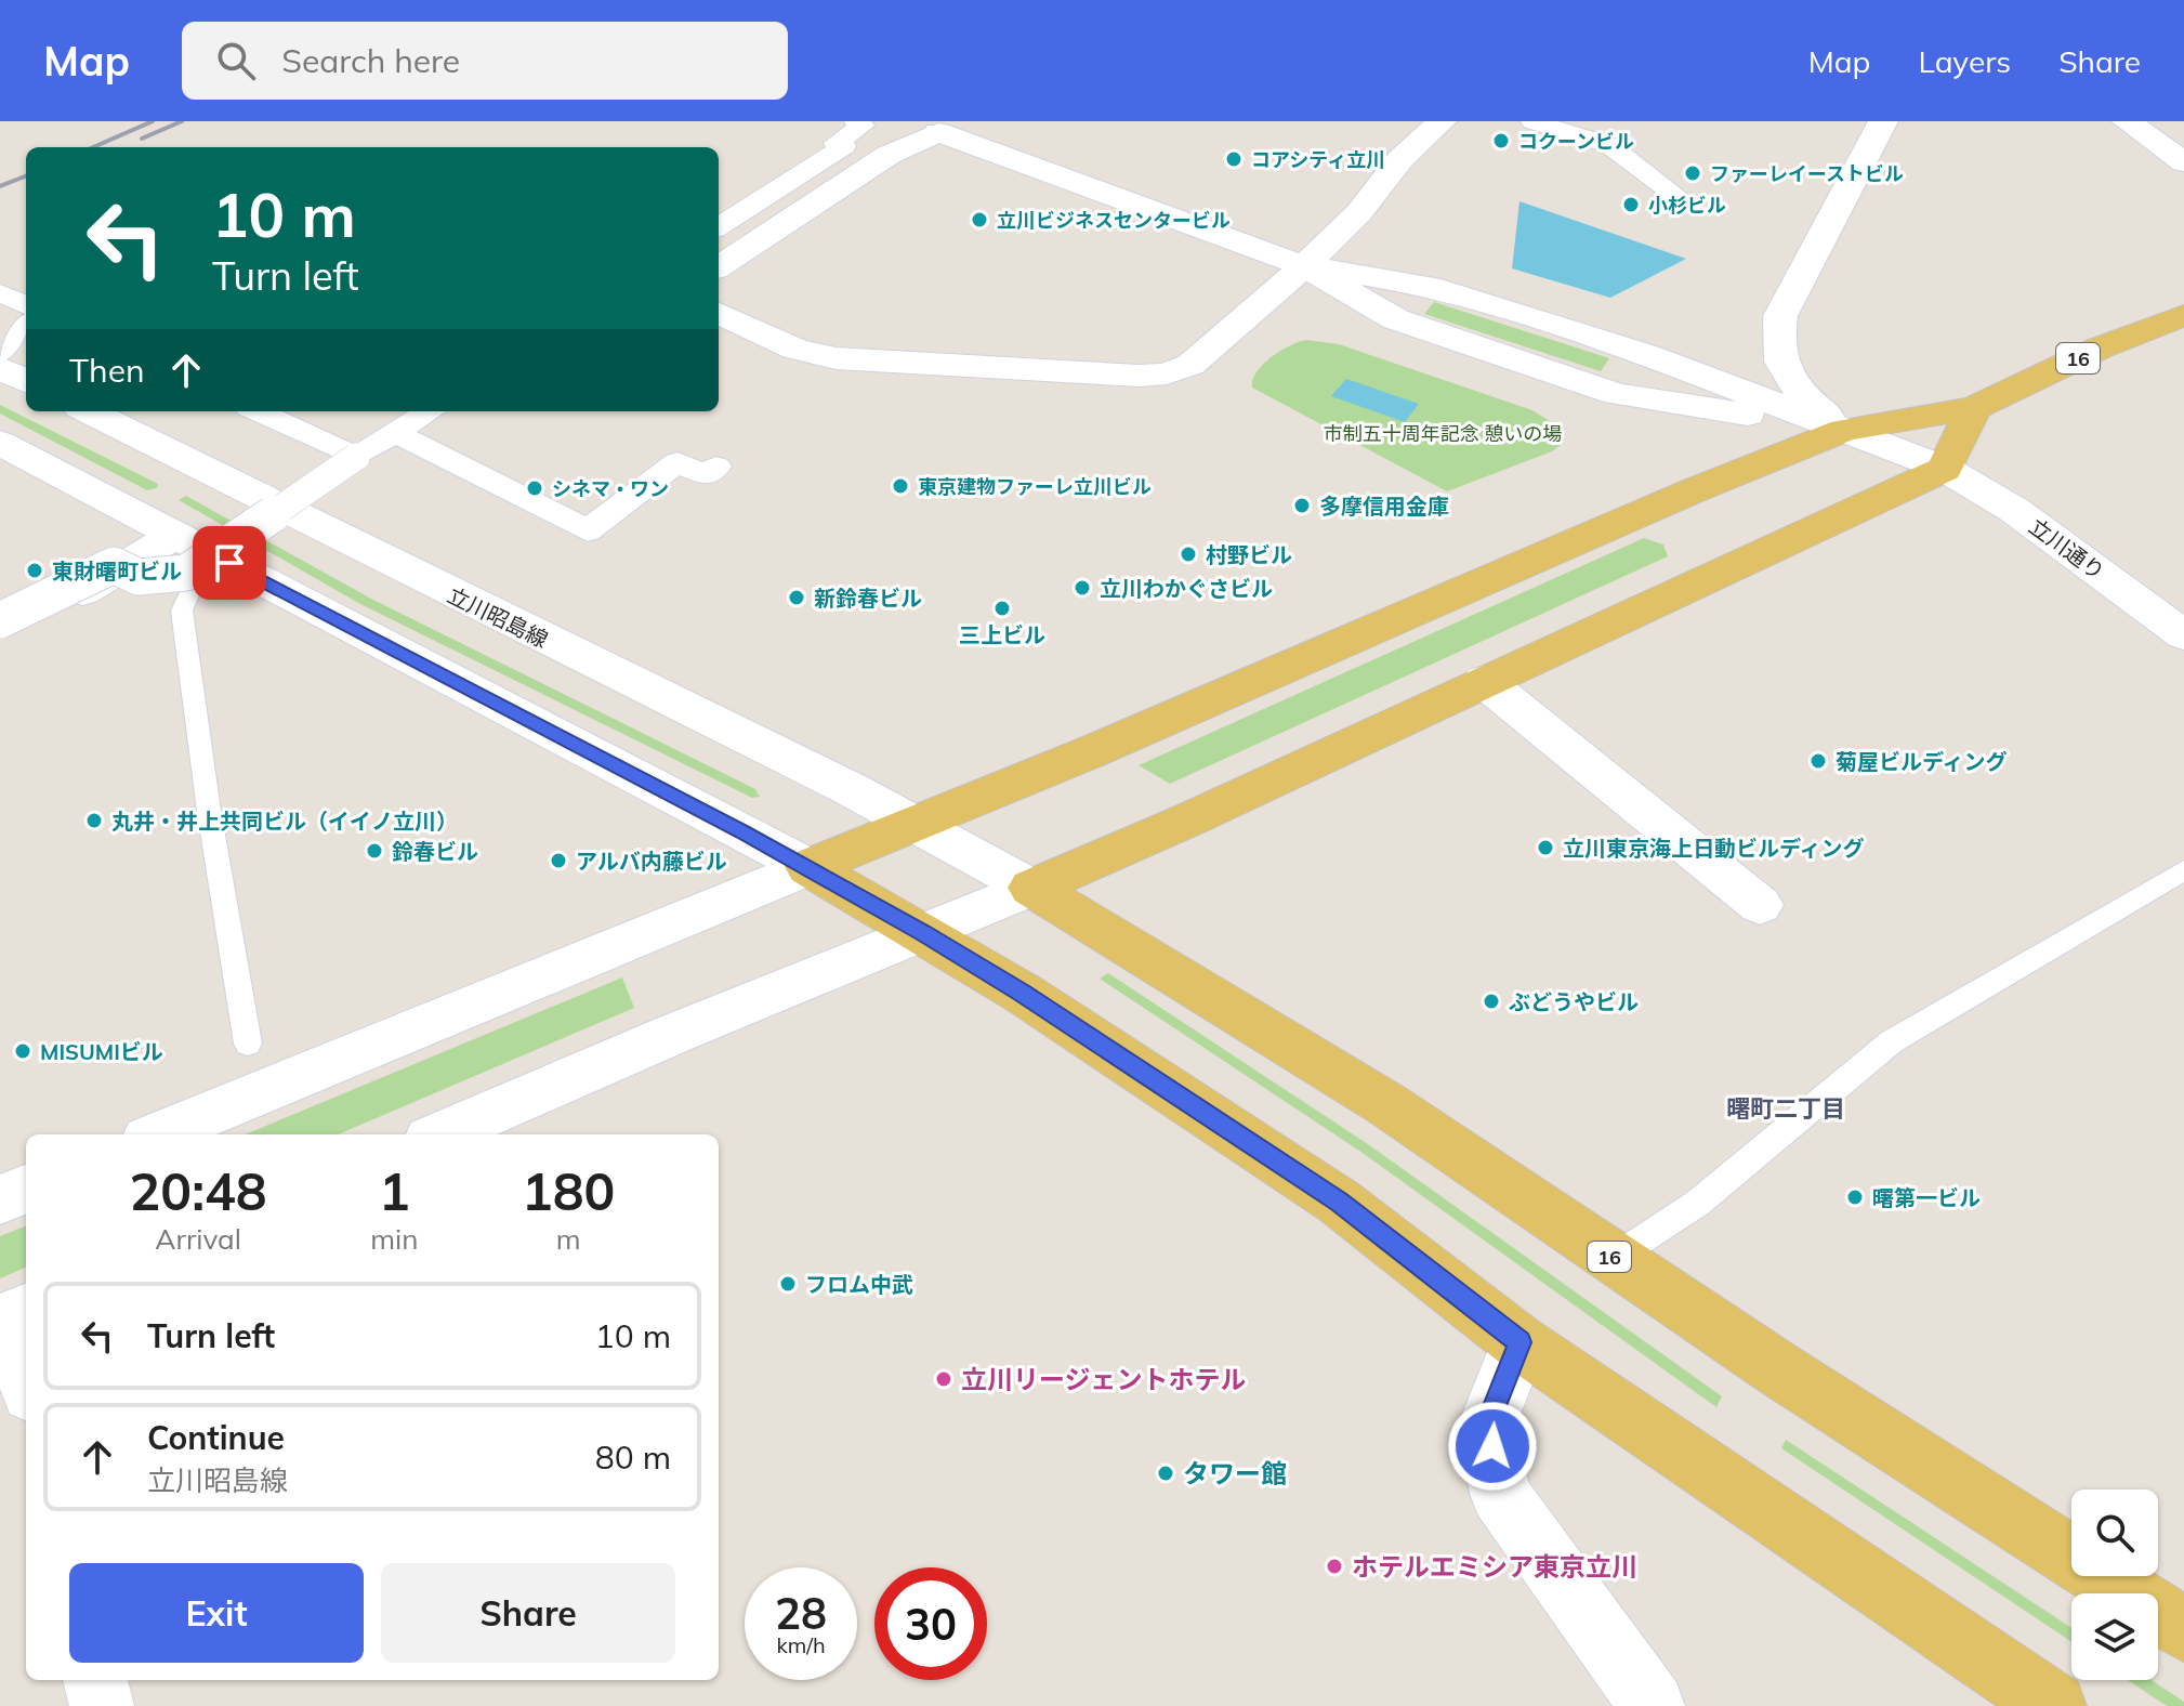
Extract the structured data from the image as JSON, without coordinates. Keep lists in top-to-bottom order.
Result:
{
  "streets": {
    "main road": ["16"],
    "street": ["立川通り", "立川昭島線"]
  },
  "crossings": [
    ["16", "立川通り"],
    ["16", "立川昭島線"]
  ],
  "districts": ["曙町二丁目"],
  "parks": ["市制五十周年記念 憩いの場"],
  "places": [
    "コクーンビル",
    "コアシティ立川",
    "ファーレイーストビル",
    "小杉ビル",
    "立川ビジネスセンタービル",
    "東京建物ファーレ立川ビル",
    "シネマ・ワン",
    "多摩信用金庫",
    "村野ビル",
    "東財曙町ビル",
    "立川わかぐさビル",
    "新鈴春ビル",
    "三上ビル",
    "菊屋ビルディング",
    "丸井・井上共同ビル（イイノ立川）",
    "立川東京海上日動ビルディング",
    "鈴春ビル",
    "アルバ内藤ビル",
    "ぶどうやビル",
    "MISUMIビル",
    "曙第一ビル",
    "フロム中武",
    "立川リージェントホテル",
    "タワー館",
    "ホテルエミシア東京立川"
  ],
  "page": {
    "header": "Map",
    "search": "Search here",
    "nav": ["Map", "Layers", "Share"],
    "turn": ["10 m", "Turn left"],
    "then": "Then",
    "eta": [
      "20:48",
      "Arrival",
      "1",
      "min",
      "180",
      "m"
    ],
    "list": [
      {
        "name": "Turn left",
        "value": "10 m"
      },
      {
        "name": "Continue",
        "note": "立川昭島線",
        "value": "80 m"
      }
    ],
    "buttons": ["Exit", "Share"],
    "speed": "28 km/h",
    "limit": "30"
  }
}
